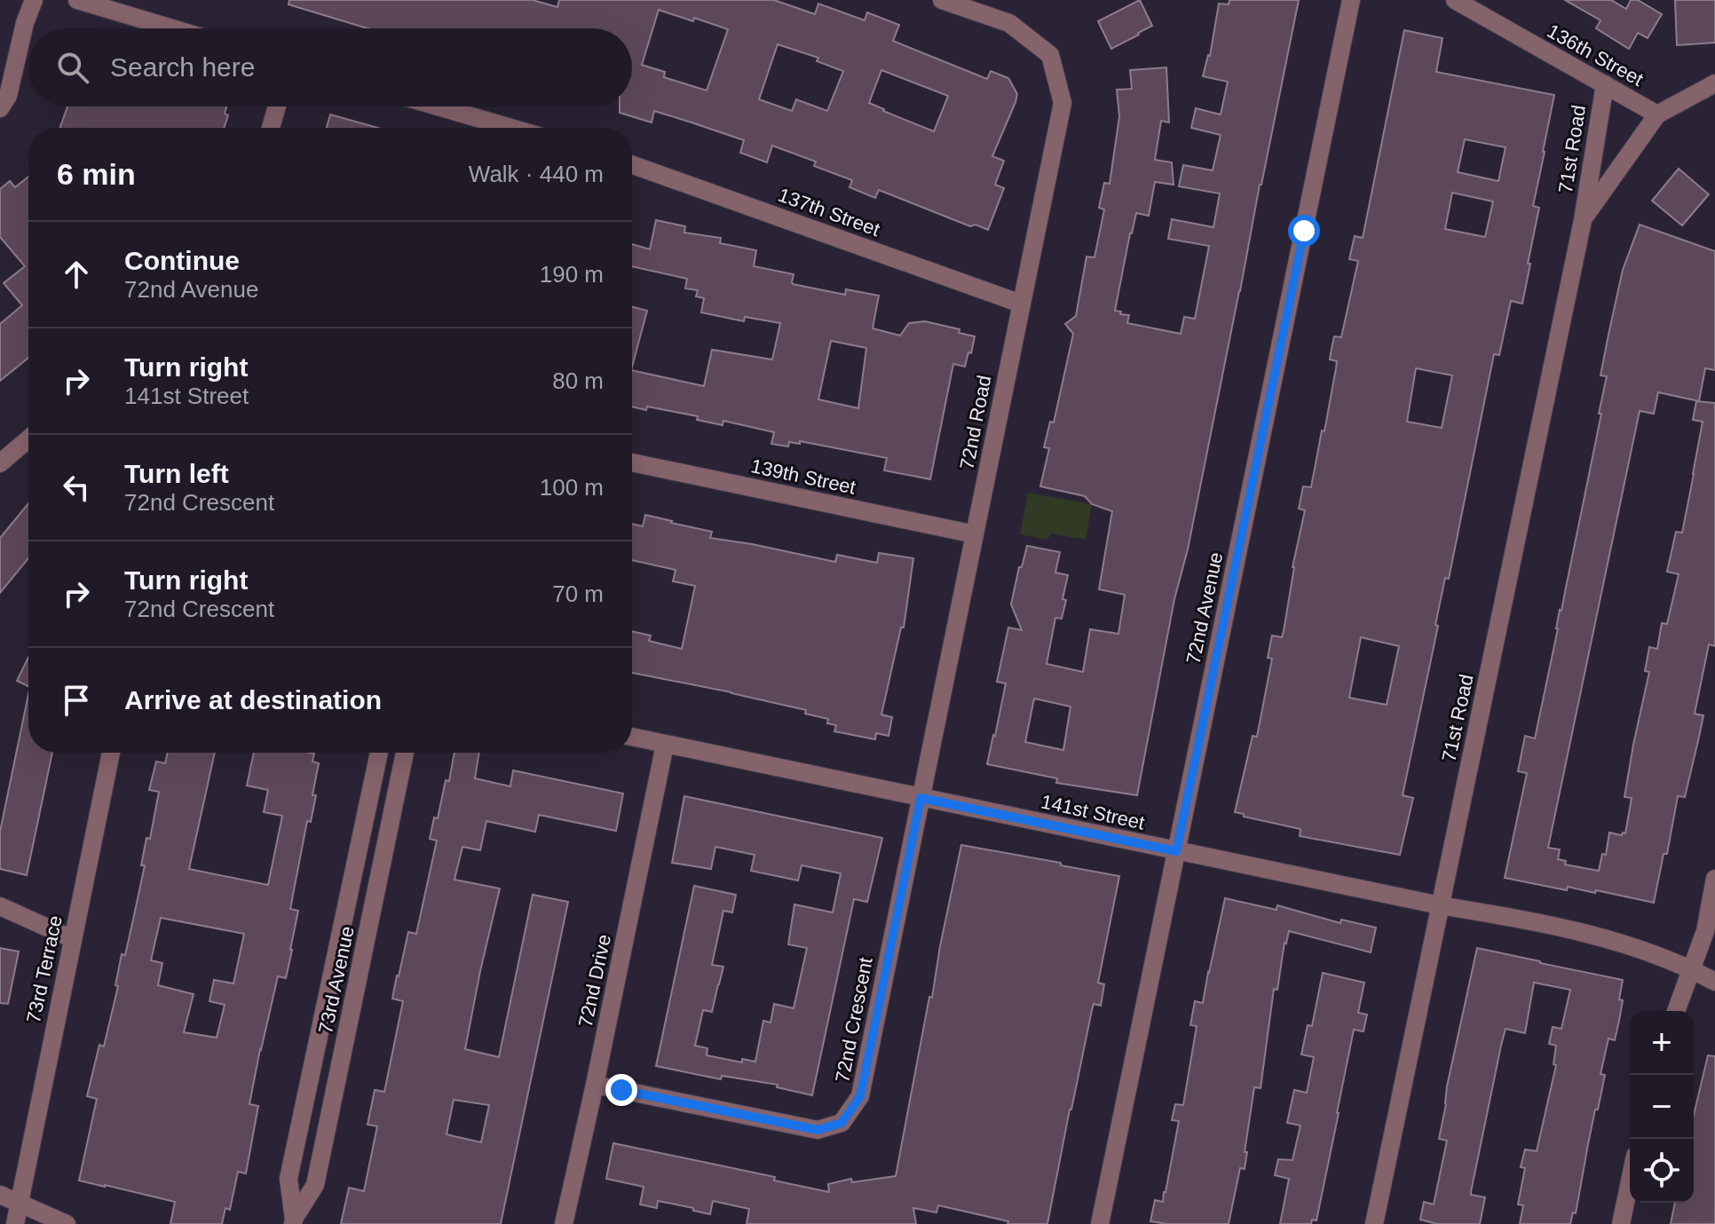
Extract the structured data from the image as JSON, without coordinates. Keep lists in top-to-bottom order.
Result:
{
  "streets": {
    "street": [
      "136th Street",
      "71st Road",
      "137th Street",
      "72nd Road",
      "139th Street",
      "72nd Avenue",
      "141st Street",
      "73rd Terrace",
      "73rd Avenue",
      "72nd Drive",
      "72nd Crescent"
    ]
  },
  "crossings": [
    ["136th Street", "71st Road"],
    ["71st Road", "141st Street"],
    ["137th Street", "72nd Road"],
    ["72nd Road", "139th Street"],
    ["72nd Road", "141st Street"],
    ["72nd Road", "72nd Crescent"],
    ["72nd Avenue", "141st Street"],
    ["141st Street", "72nd Drive"],
    ["141st Street", "72nd Crescent"],
    ["72nd Drive", "72nd Crescent"]
  ],
  "page": {
    "search": "Search here",
    "heading": ["6 min", "Walk · 440 m"],
    "list": [
      ["Continue", "72nd Avenue", "190 m"],
      ["Turn right", "141st Street", "80 m"],
      ["Turn left", "72nd Crescent", "100 m"],
      ["Turn right", "72nd Crescent", "70 m"],
      "Arrive at destination"
    ],
    "map_buttons": ["+", "−"]
  }
}
